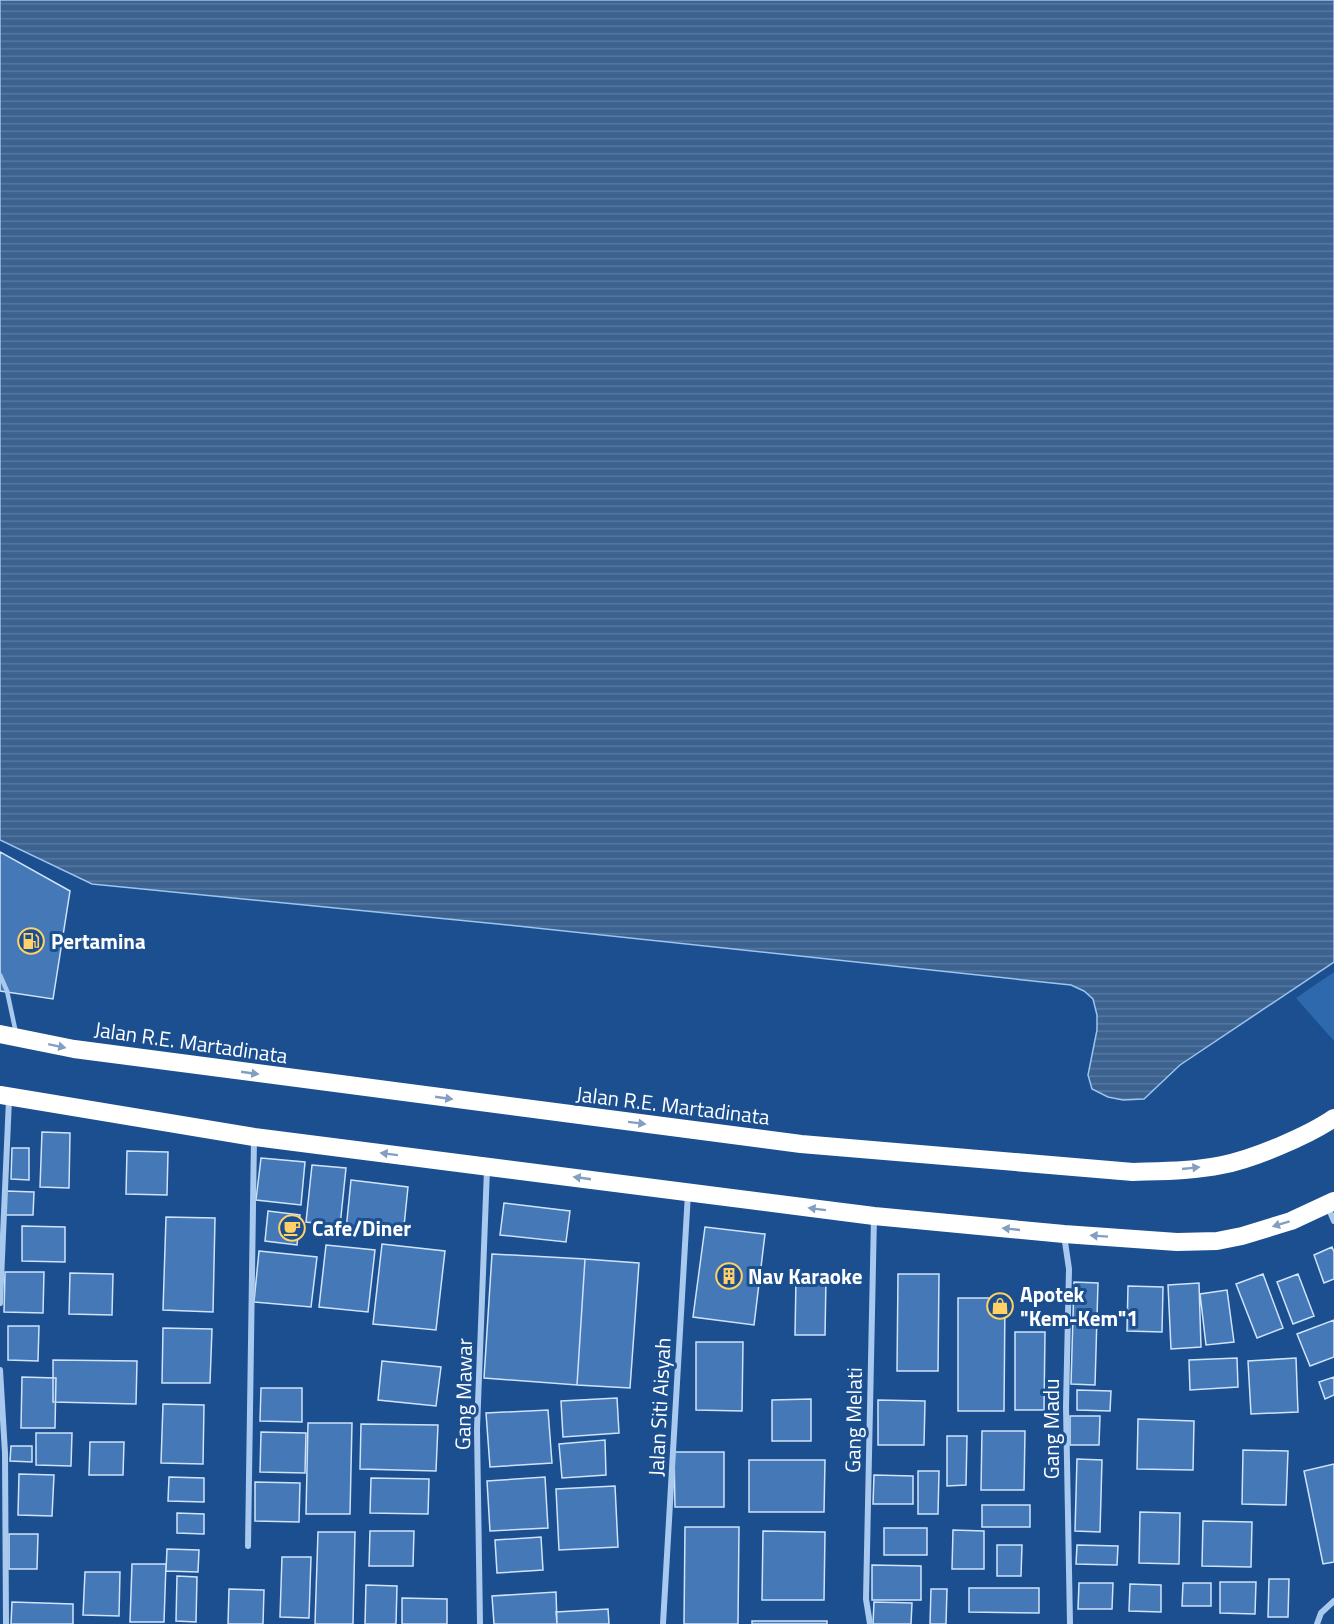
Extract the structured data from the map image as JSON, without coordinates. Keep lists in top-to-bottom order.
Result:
{
  "streets": {
    "highway": ["Jalan R.E. Martadinata"],
    "street": [
      "Gang Mawar",
      "Jalan Siti Aisyah",
      "Gang Melati",
      "Gang Madu"
    ]
  },
  "places": {
    "fuel station": ["Pertamina"],
    "cafe": ["Cafe/Diner"],
    "building": ["Nav Karaoke"],
    "shop": ["Apotek \"Kem-Kem\"1"]
  }
}
